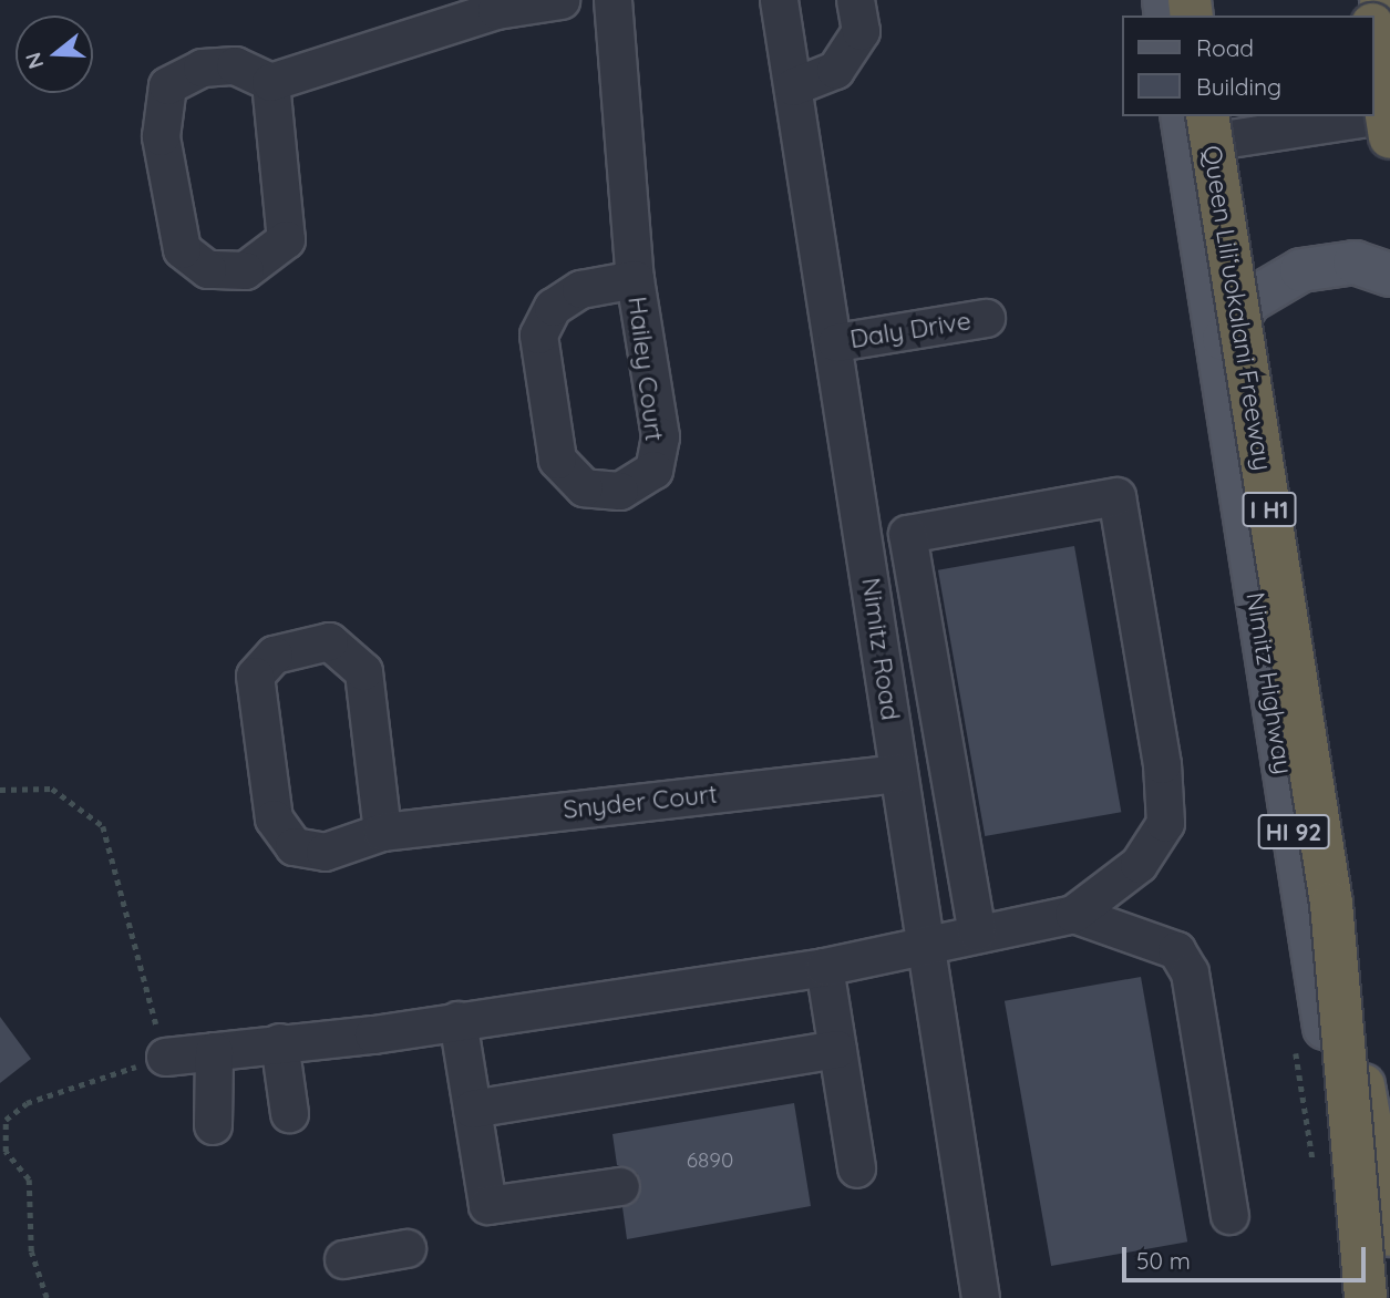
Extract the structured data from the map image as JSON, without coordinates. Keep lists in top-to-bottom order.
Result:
{
  "streets": {
    "highway": ["Queen Liliʻuokalani Freeway", "I H1"],
    "main road": ["Nimitz Highway", "HI 92"],
    "street": [
      "Daly Drive",
      "Hailey Court",
      "Nimitz Road",
      "Snyder Court"
    ]
  },
  "crossings": [
    ["Queen Liliʻuokalani Freeway", "Nimitz Highway"],
    ["Daly Drive", "Nimitz Road"],
    ["Nimitz Road", "Snyder Court"]
  ],
  "house_numbers": ["6890"],
  "legend": ["Road", "Building"],
  "scale_bar": "50 m",
  "north": "left"
}
